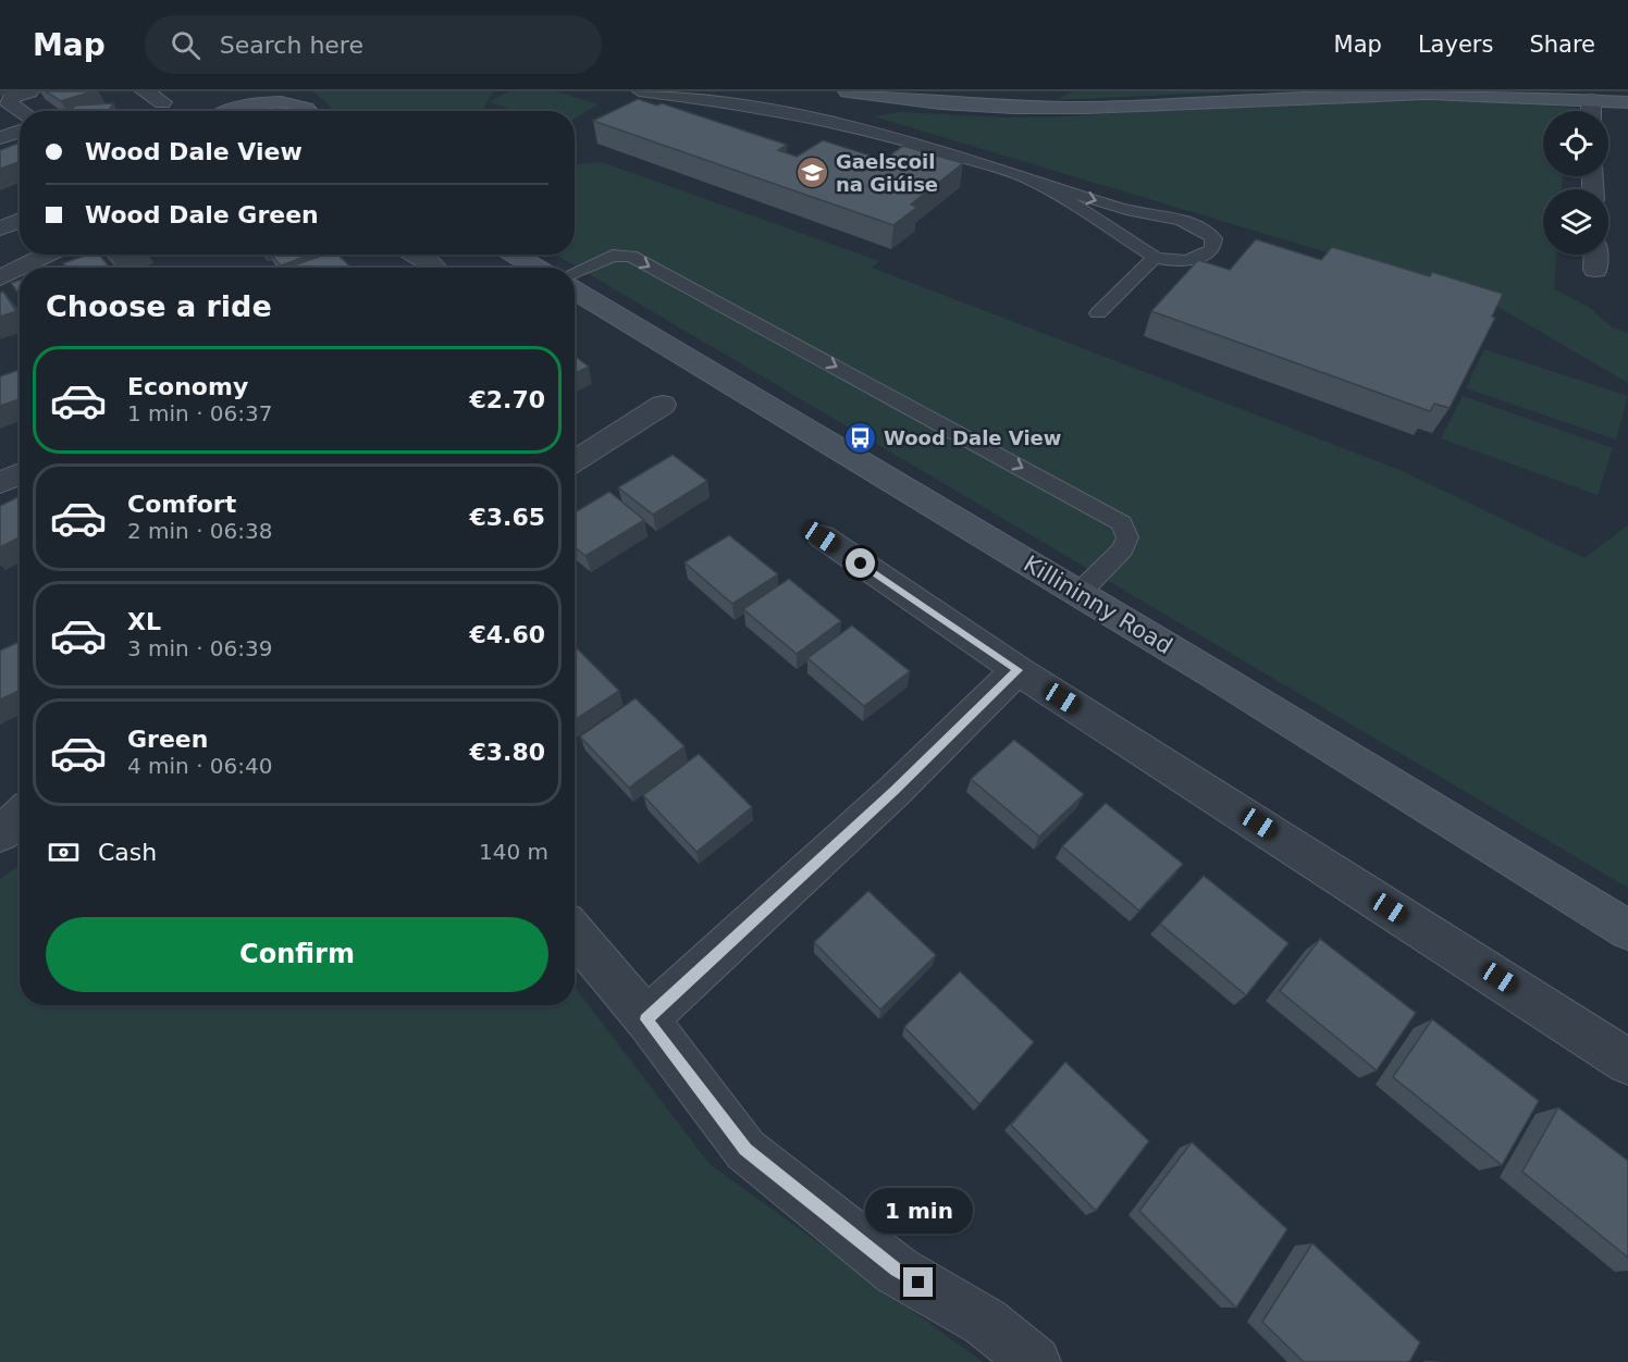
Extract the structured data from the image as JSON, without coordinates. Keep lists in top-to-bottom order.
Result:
{
  "streets": {
    "main road": ["Killininny Road"]
  },
  "places": {
    "school or university": ["Gaelscoil na Giúise"],
    "bus stop": ["Wood Dale View"]
  },
  "page": {
    "header": "Map",
    "search": "Search here",
    "nav": ["Map", "Layers", "Share"],
    "banner": ["Wood Dale View", "Wood Dale Green"],
    "heading": "Choose a ride",
    "list": [
      {
        "name": "Economy",
        "note": "1 min · 06:37",
        "value": "€2.70"
      },
      {
        "name": "Comfort",
        "note": "2 min · 06:38",
        "value": "€3.65"
      },
      {
        "name": "XL",
        "note": "3 min · 06:39",
        "value": "€4.60"
      },
      {
        "name": "Green",
        "note": "4 min · 06:40",
        "value": "€3.80"
      }
    ],
    "pay": ["Cash", "140 m"],
    "buttons": "Confirm",
    "bubble": "1 min"
  }
}
